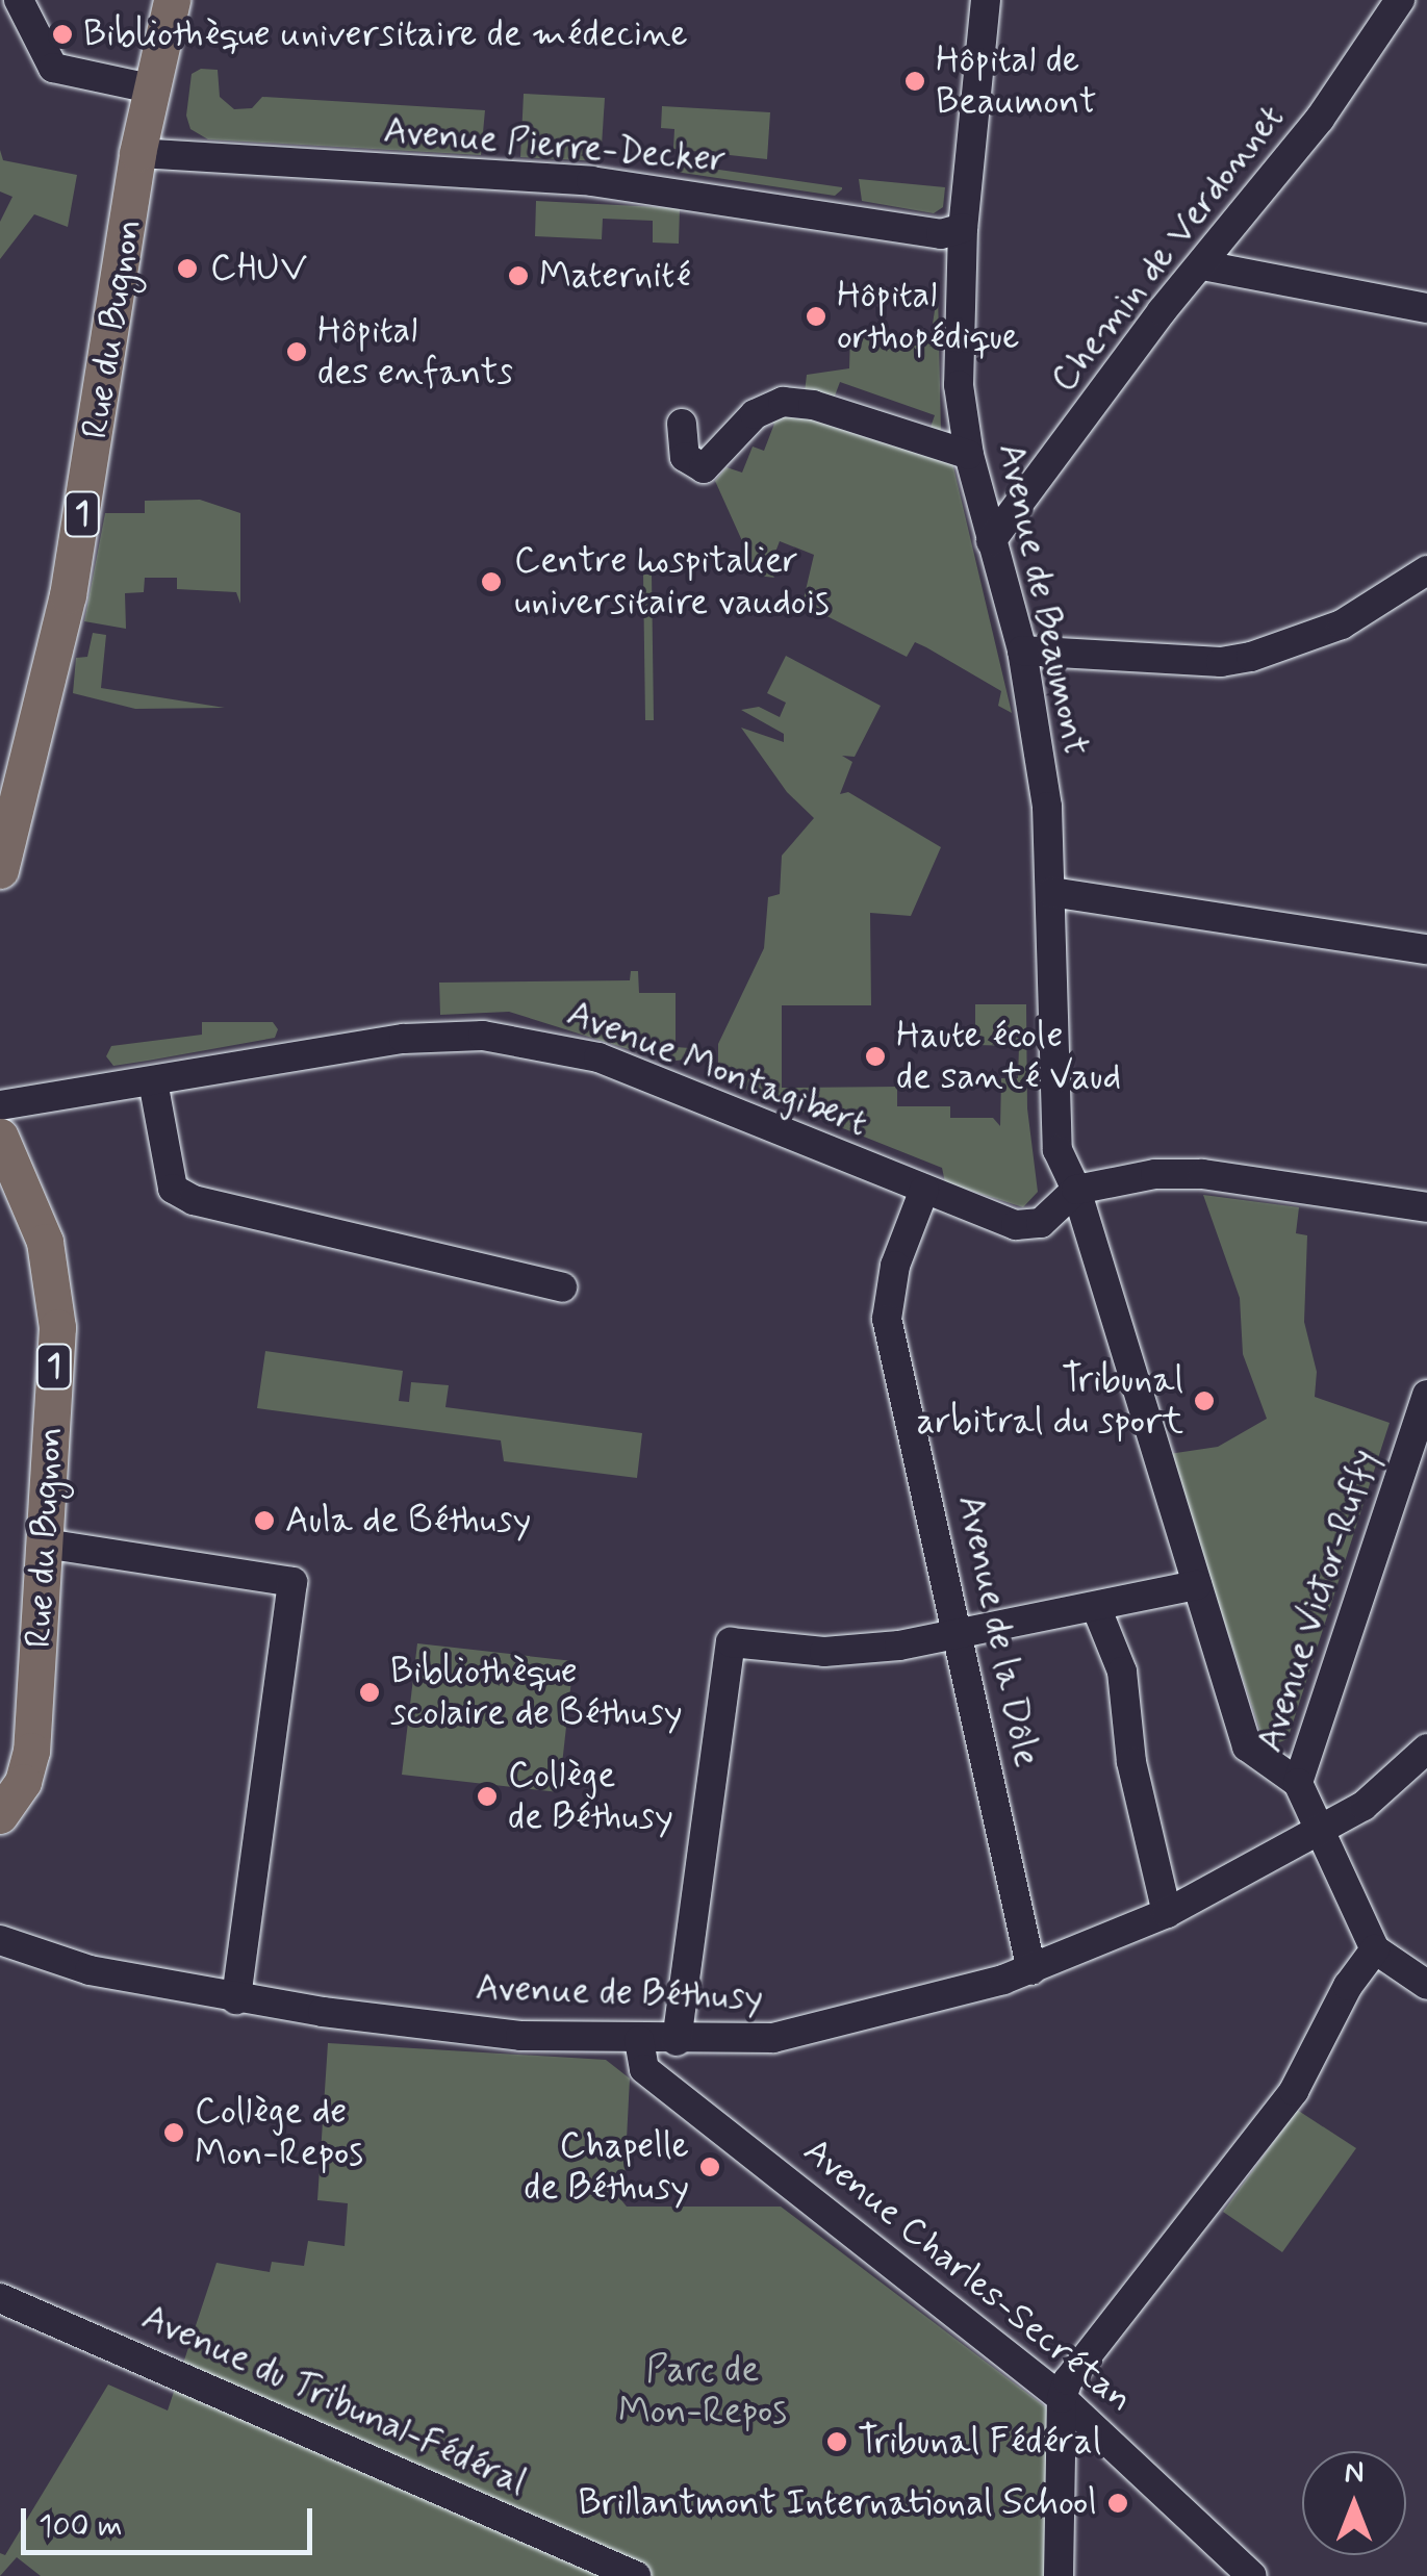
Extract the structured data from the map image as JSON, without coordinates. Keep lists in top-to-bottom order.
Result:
{
  "streets": {
    "main road": ["Rue du Bugnon", "1"],
    "street": [
      "Avenue Pierre-Decker",
      "Chemin de Verdonnet",
      "Avenue de Beaumont",
      "Avenue Montagibert",
      "Avenue Victor-Ruffy",
      "Avenue de la Dôle",
      "Avenue de Béthusy",
      "Avenue Charles-Secrétan",
      "Avenue du Tribunal-Fédéral"
    ]
  },
  "crossings": [
    ["Avenue Pierre-Decker", "Rue du Bugnon"],
    ["Avenue Pierre-Decker", "1"],
    ["Avenue Pierre-Decker", "Avenue de Beaumont"],
    ["Chemin de Verdonnet", "Avenue de Beaumont"],
    ["Rue du Bugnon", "1"],
    ["Avenue de Beaumont", "Avenue Montagibert"],
    ["Avenue de Beaumont", "Avenue Victor-Ruffy"],
    ["Avenue Montagibert", "Avenue de la Dôle"],
    ["Avenue Victor-Ruffy", "Avenue de Béthusy"],
    ["Avenue de la Dôle", "Avenue de Béthusy"],
    ["Avenue de Béthusy", "Avenue Charles-Secrétan"]
  ],
  "parks": ["Parc de Mon-Repos"],
  "places": [
    "Bibliothèque universitaire de médecine",
    "Hôpital de Beaumont",
    "CHUV",
    "Maternité",
    "Hôpital orthopédique",
    "Hôpital des enfants",
    "Centre hospitalier universitaire vaudois",
    "Haute école de santé Vaud",
    "Tribunal arbitral du sport",
    "Aula de Béthusy",
    "Bibliothèque scolaire de Béthusy",
    "Collège de Béthusy",
    "Collège de Mon-Repos",
    "Chapelle de Béthusy",
    "Tribunal Fédéral",
    "Brillantmont International School"
  ],
  "scale_bar": "100 m",
  "north": "top"
}
